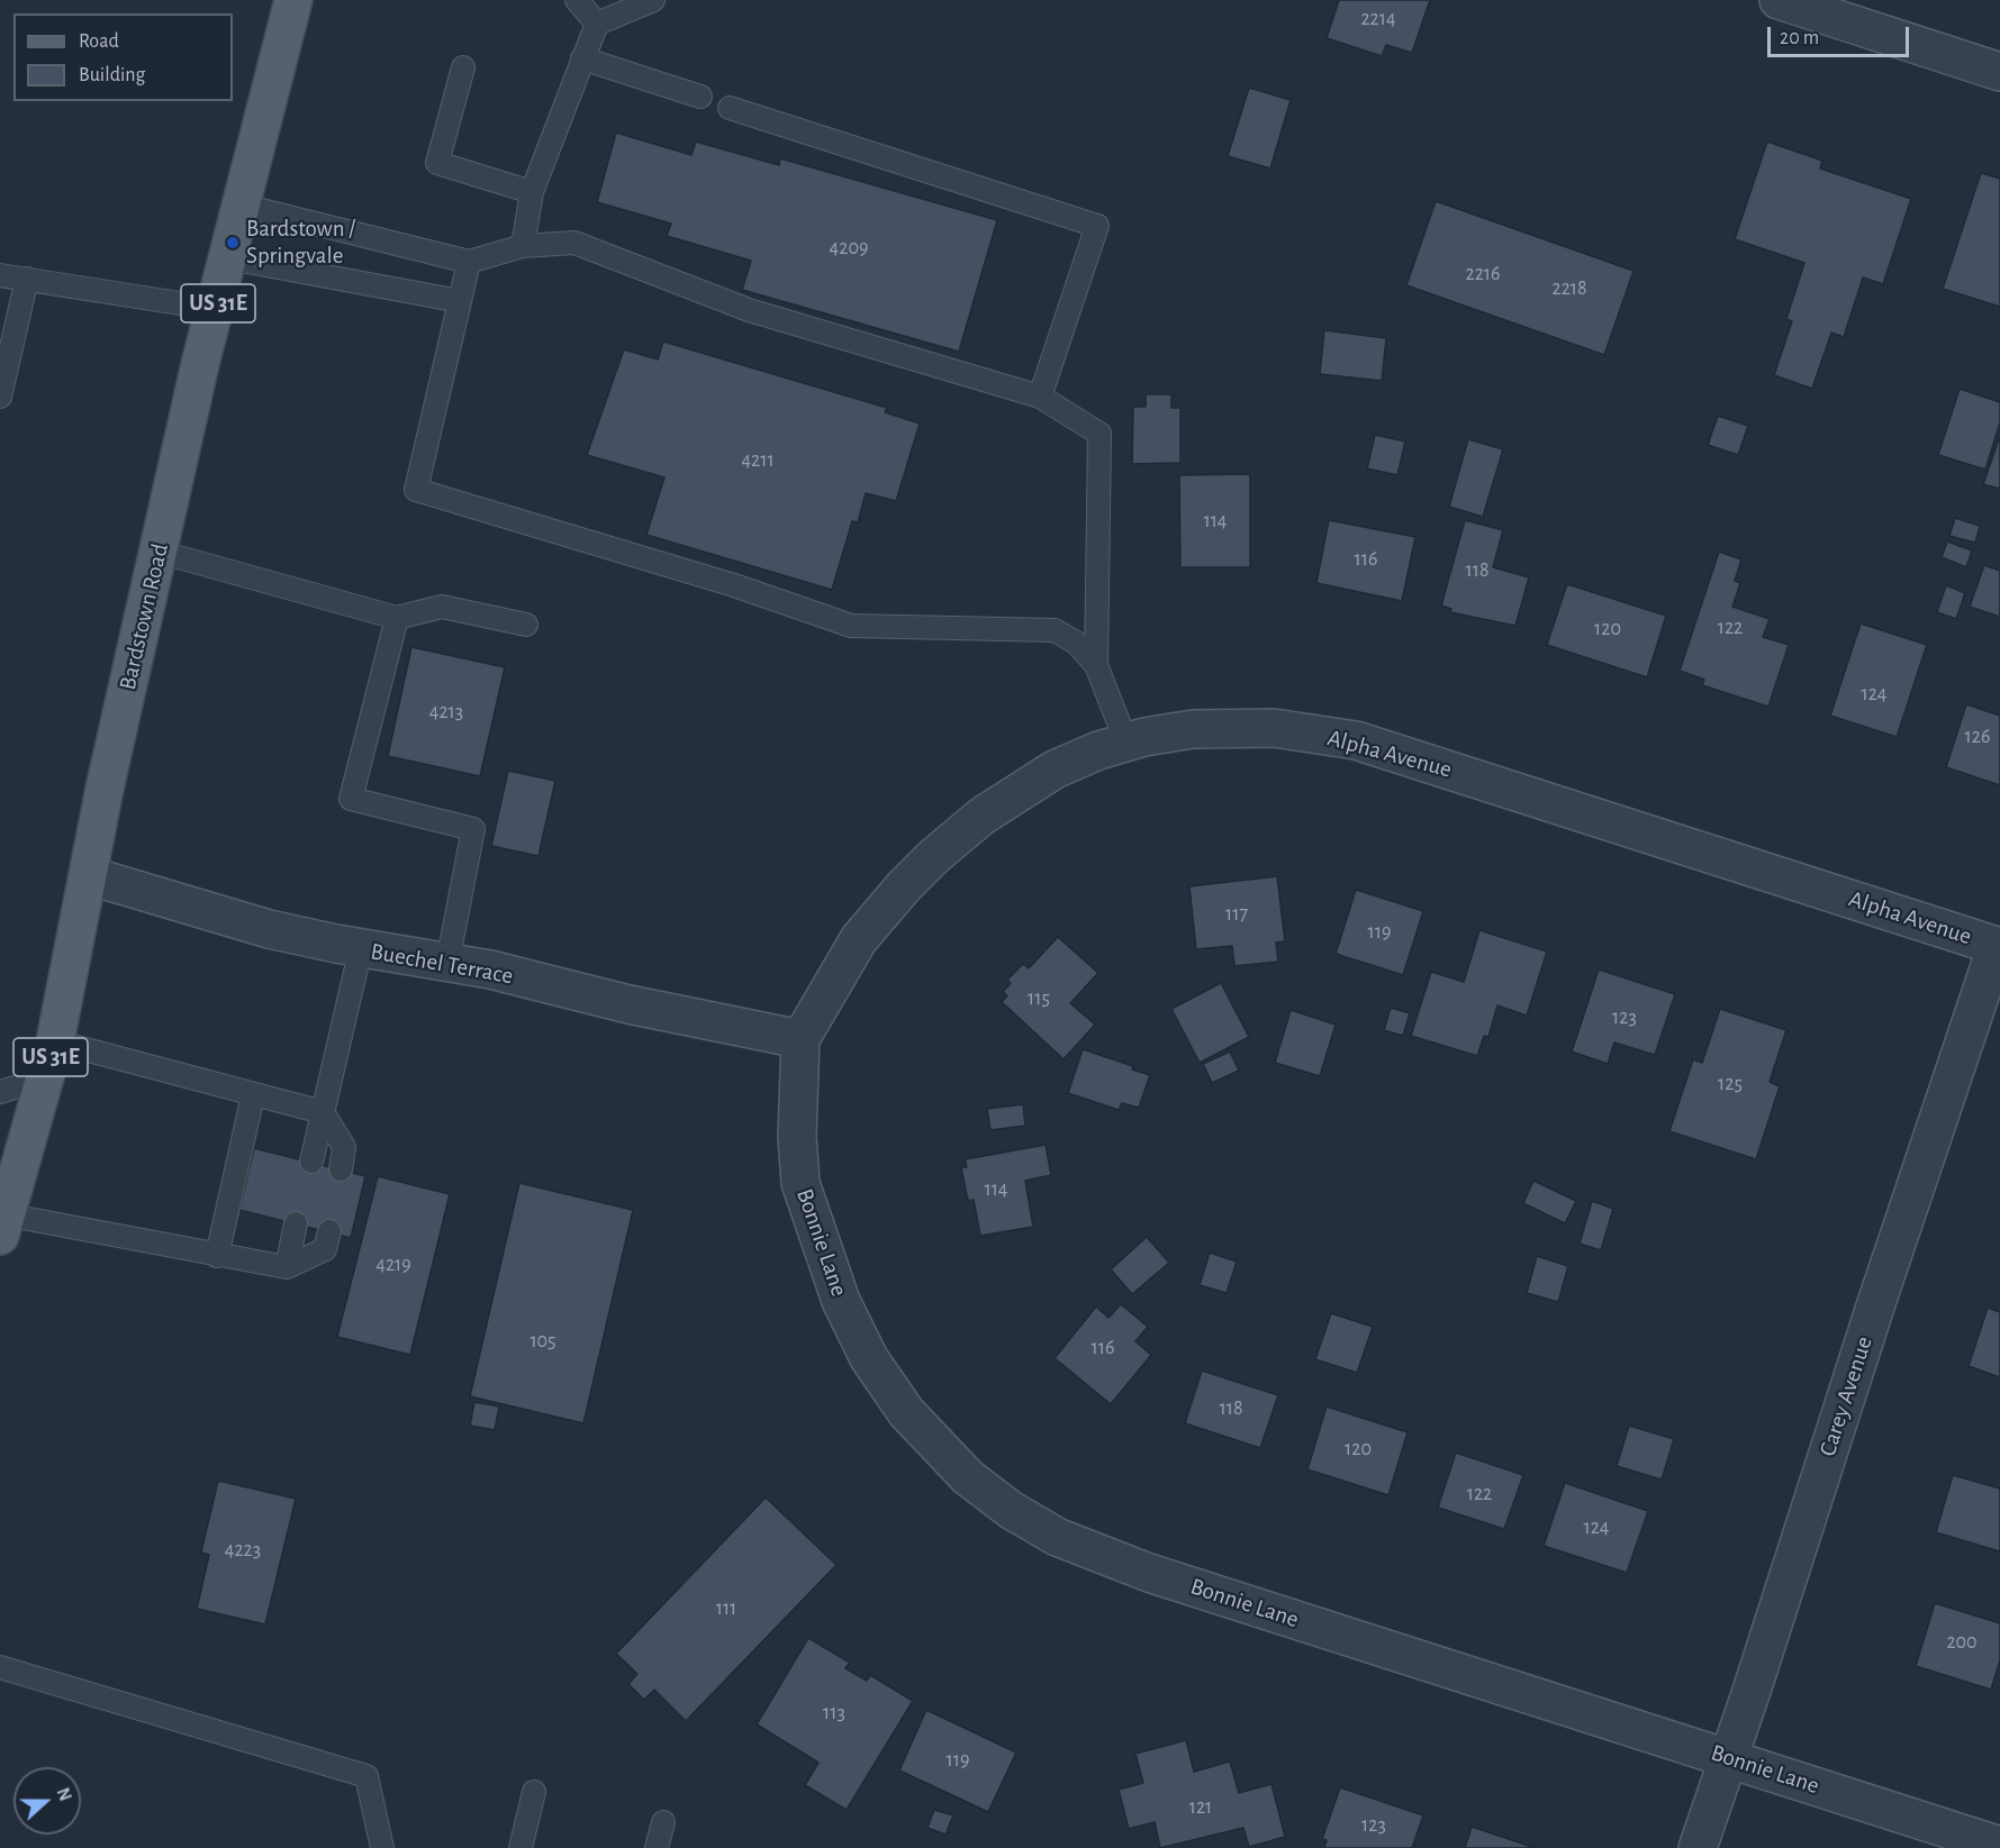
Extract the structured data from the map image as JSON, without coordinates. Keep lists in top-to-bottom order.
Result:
{
  "streets": {
    "main road": ["US 31E", "Bardstown Road"],
    "street": [
      "Alpha Avenue",
      "Buechel Terrace",
      "Bonnie Lane",
      "Carey Avenue"
    ]
  },
  "crossings": [
    ["Bardstown Road", "Buechel Terrace"],
    ["Alpha Avenue", "Buechel Terrace"],
    ["Alpha Avenue", "Bonnie Lane"],
    ["Alpha Avenue", "Carey Avenue"],
    ["Buechel Terrace", "Bonnie Lane"],
    ["Bonnie Lane", "Carey Avenue"]
  ],
  "places": ["Bardstown / Springvale"],
  "house_numbers": [
    "2214",
    "4209",
    "2216",
    "2218",
    "4211",
    "114",
    "116",
    "118",
    "122",
    "120",
    "124",
    "4213",
    "126",
    "117",
    "119",
    "115",
    "123",
    "125",
    "114",
    "4219",
    "105",
    "116",
    "118",
    "120",
    "122",
    "124",
    "4223",
    "111",
    "200",
    "113",
    "119",
    "121",
    "123"
  ],
  "legend": ["Road", "Building"],
  "scale_bar": "20 m",
  "north": "right"
}
